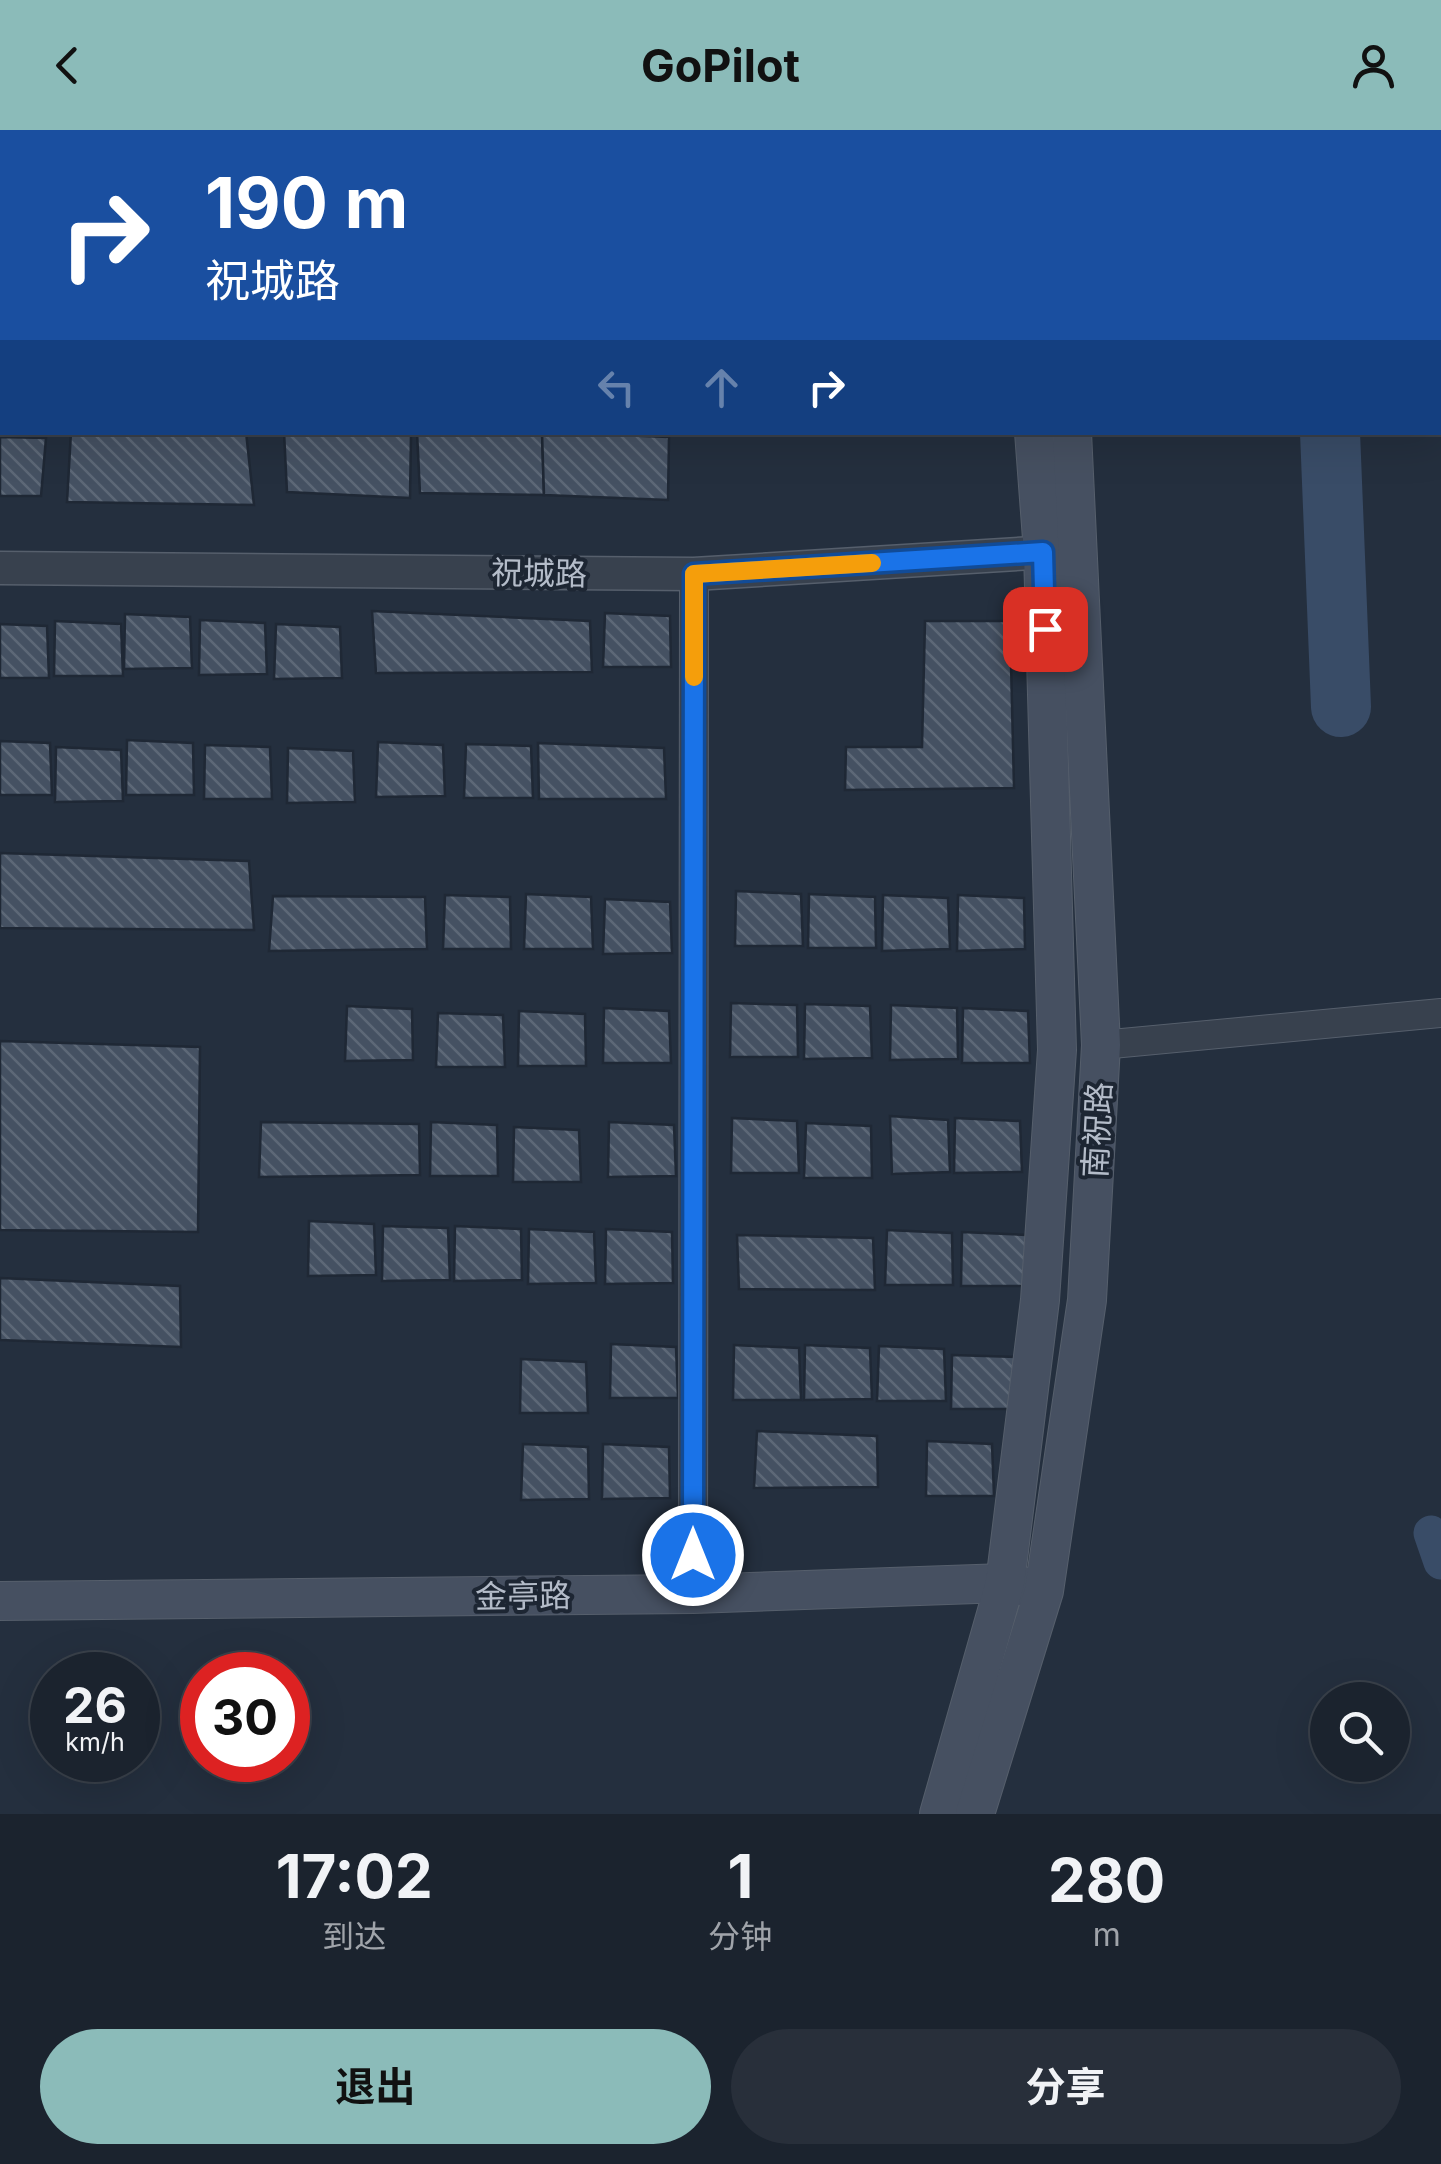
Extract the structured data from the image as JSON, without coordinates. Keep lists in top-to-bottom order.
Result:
{
  "streets": {
    "main road": ["南祝路", "金亭路"],
    "street": ["祝城路"]
  },
  "crossings": [
    ["祝城路", "南祝路"],
    ["南祝路", "金亭路"]
  ],
  "page": {
    "header": "GoPilot",
    "turn": ["190 m", "祝城路"],
    "speed": "26 km/h",
    "limit": "30",
    "eta": [
      "17:02",
      "到达",
      "1",
      "分钟",
      "280",
      "m"
    ],
    "buttons": ["退出", "分享"]
  }
}
